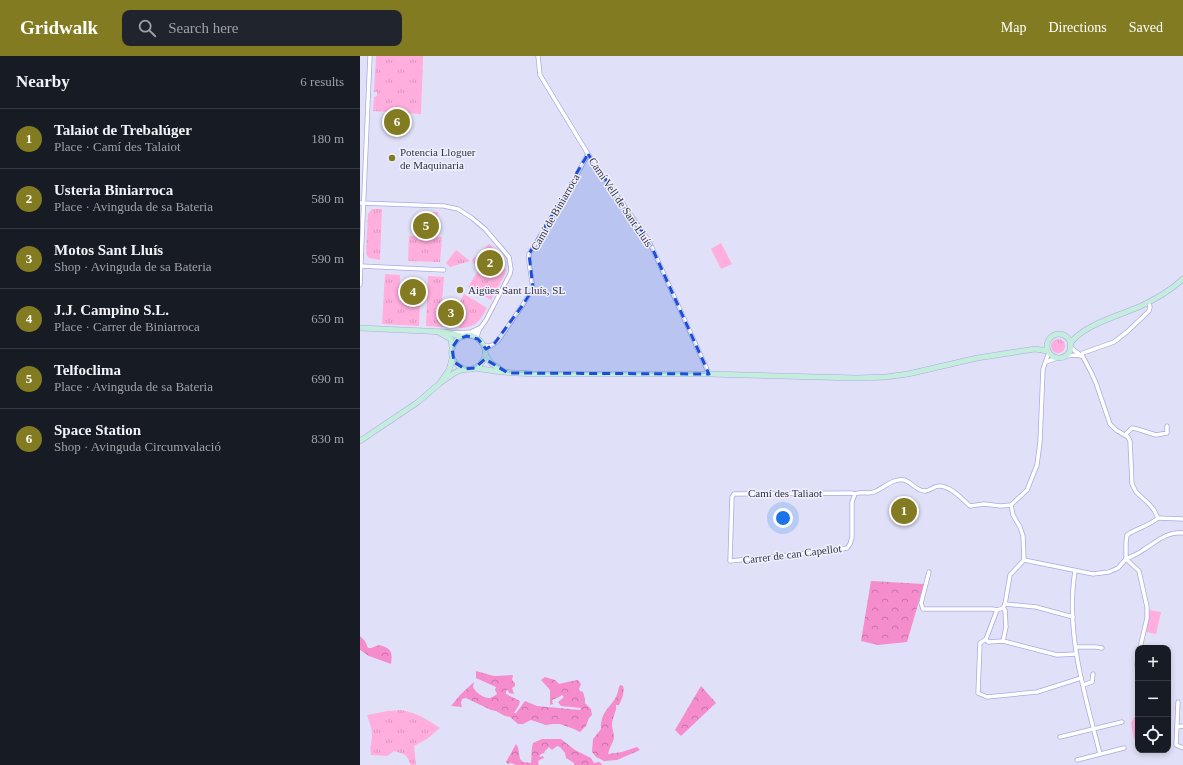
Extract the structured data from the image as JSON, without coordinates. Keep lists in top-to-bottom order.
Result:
{
  "streets": {
    "street": [
      "Camí Vell de Sant Lluís",
      "Camí de Biniarroca",
      "Camí des Taliaot",
      "Carrer de can Capellot"
    ]
  },
  "crossings": [
    ["Camí Vell de Sant Lluís", "Camí de Biniarroca"],
    ["Camí des Taliaot", "Carrer de can Capellot"]
  ],
  "places": ["Potencia Lloguer de Maquinaria", "Aigües Sant Lluís, SL"],
  "page": {
    "header": "Gridwalk",
    "search": "Search here",
    "nav": ["Map", "Directions", "Saved"],
    "heading": ["Nearby", "6 results"],
    "pins": [
      "6",
      "5",
      "2",
      "4",
      "3",
      "1"
    ],
    "list": [
      {
        "mark": "1",
        "name": "Talaiot de Trebalúger",
        "note": "Place · Camí des Talaiot",
        "value": "180 m"
      },
      {
        "mark": "2",
        "name": "Usteria Biniarroca",
        "note": "Place · Avinguda de sa Bateria",
        "value": "580 m"
      },
      {
        "mark": "3",
        "name": "Motos Sant Lluís",
        "note": "Shop · Avinguda de sa Bateria",
        "value": "590 m"
      },
      {
        "mark": "4",
        "name": "J.J. Campino S.L.",
        "note": "Place · Carrer de Biniarroca",
        "value": "650 m"
      },
      {
        "mark": "5",
        "name": "Telfoclima",
        "note": "Place · Avinguda de sa Bateria",
        "value": "690 m"
      },
      {
        "mark": "6",
        "name": "Space Station",
        "note": "Shop · Avinguda Circumvalació",
        "value": "830 m"
      }
    ],
    "map_buttons": ["+", "−"]
  }
}
